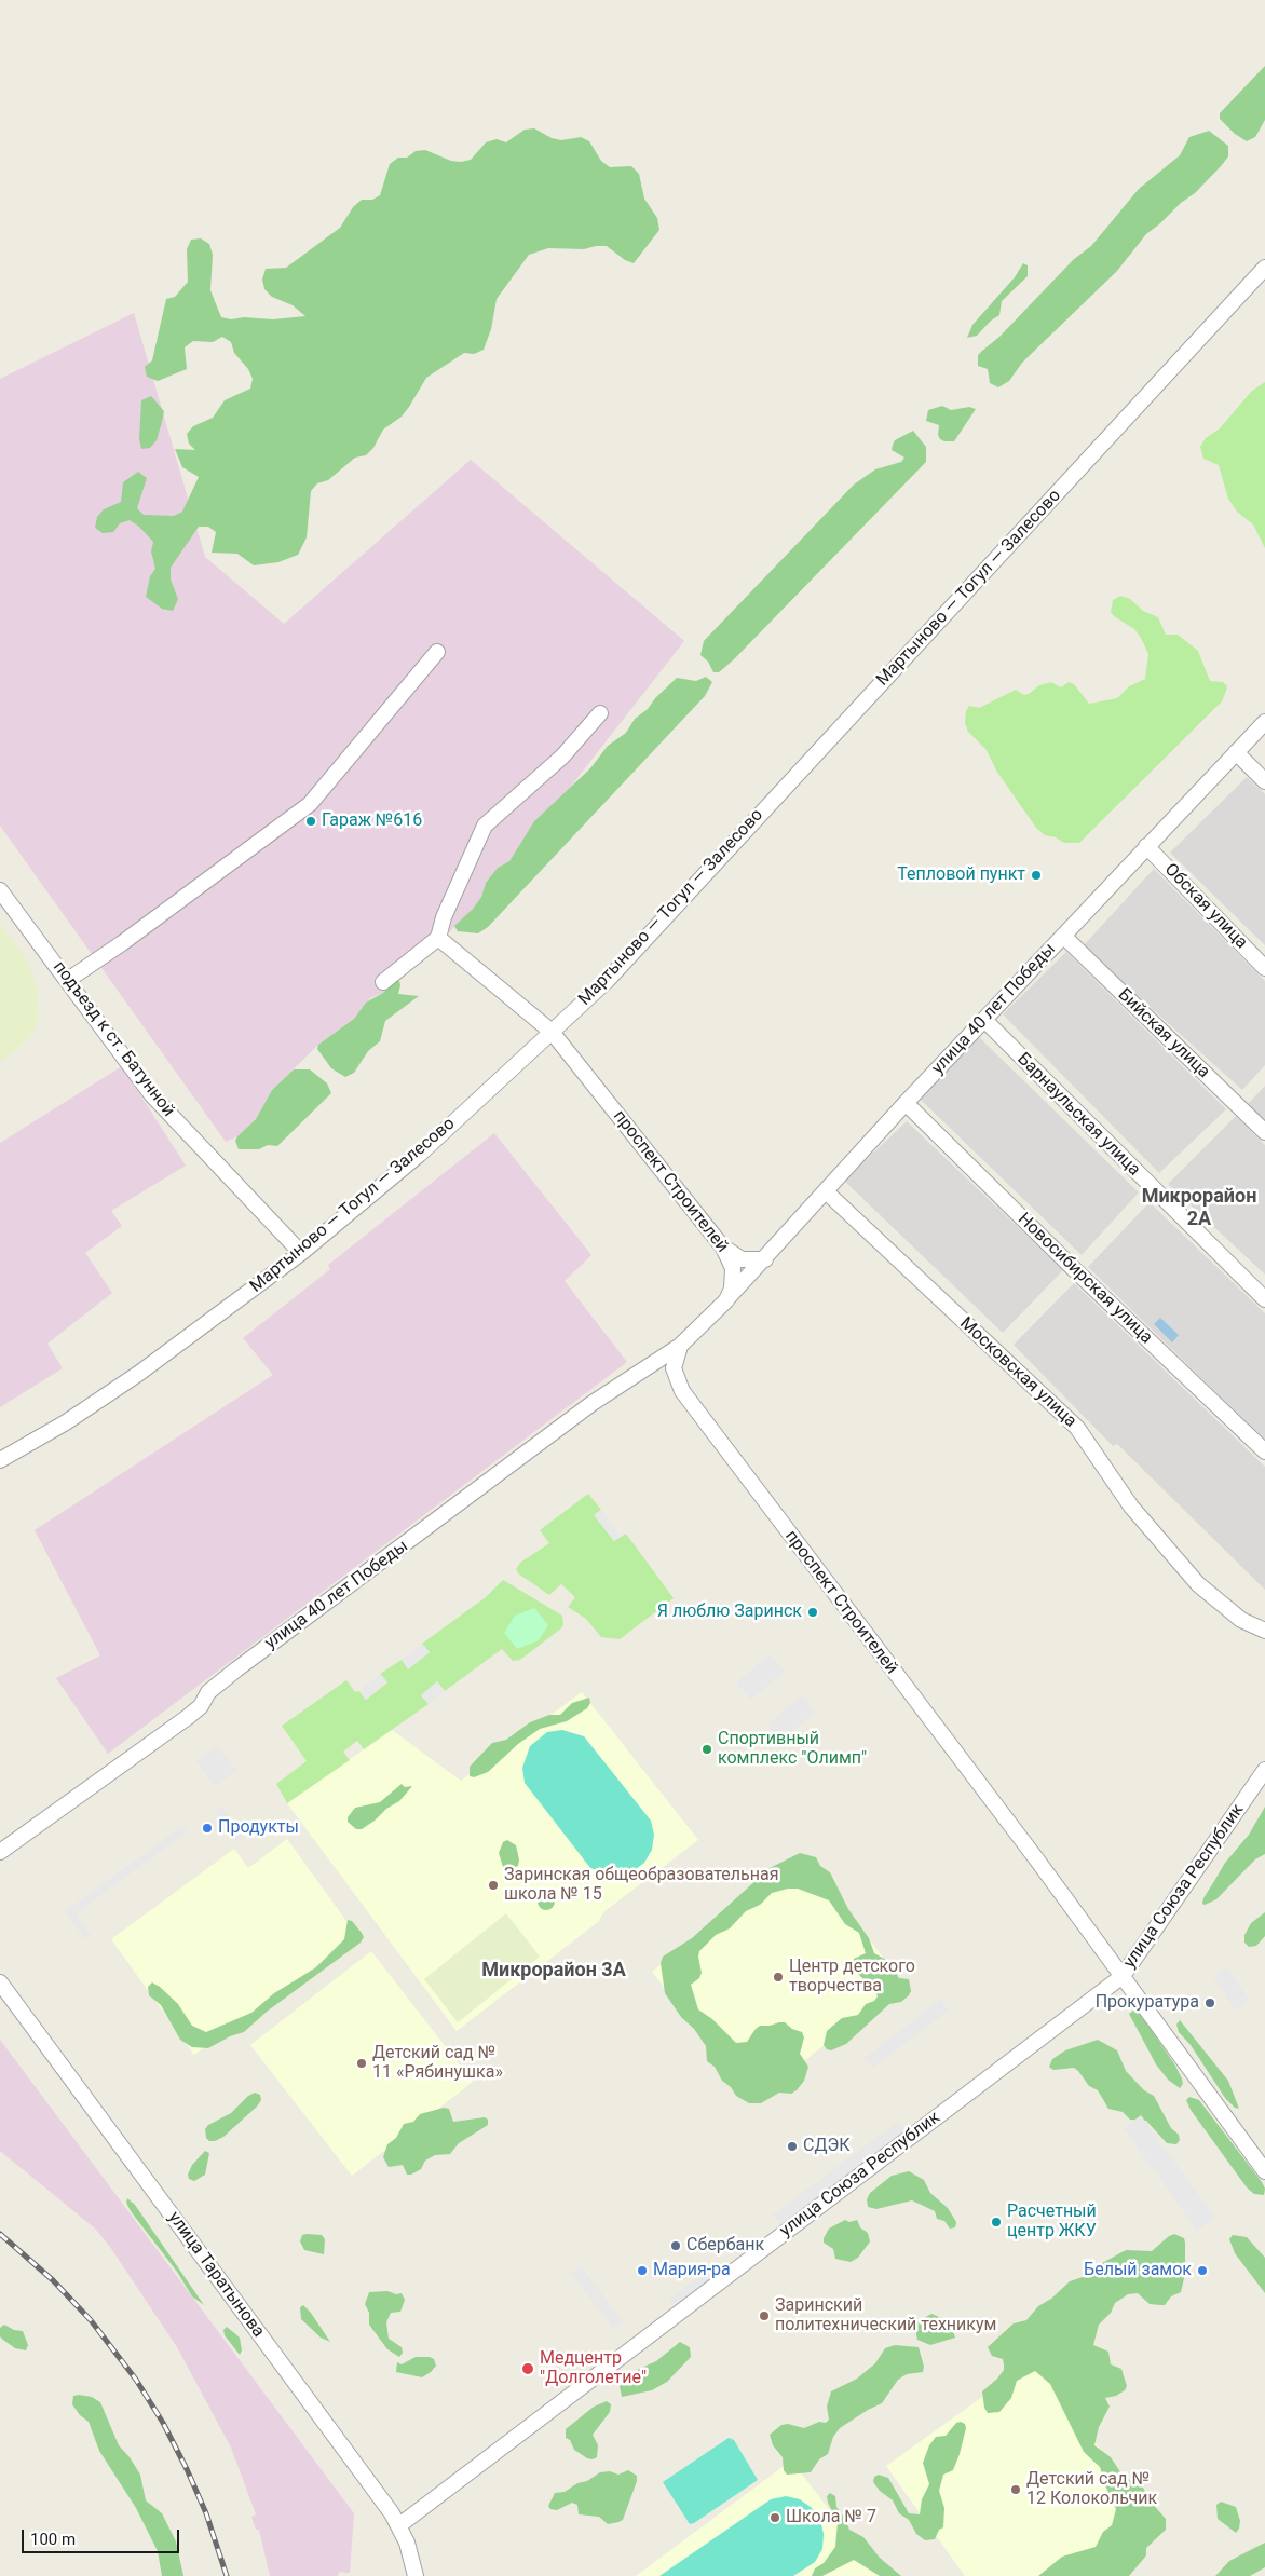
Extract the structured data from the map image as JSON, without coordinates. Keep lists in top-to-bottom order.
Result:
{
  "streets": {
    "street": [
      "Мартыново — Тогул — Залесово",
      "Обская улица",
      "улица 40 лет Победы",
      "Бийская улица",
      "подъезд к ст. Батунной",
      "Барнаульская улица",
      "проспект Строителей",
      "Новосибирская улица",
      "Московская улица",
      "улица Союза Республик",
      "улица Таратынова"
    ]
  },
  "crossings": [
    ["Мартыново — Тогул — Залесово", "подъезд к ст. Батунной"],
    ["Мартыново — Тогул — Залесово", "проспект Строителей"],
    ["Обская улица", "улица 40 лет Победы"],
    ["улица 40 лет Победы", "Бийская улица"],
    ["улица 40 лет Победы", "Барнаульская улица"],
    ["улица 40 лет Победы", "проспект Строителей"],
    ["улица 40 лет Победы", "Новосибирская улица"],
    ["улица 40 лет Победы", "Московская улица"],
    ["проспект Строителей", "улица Союза Республик"],
    ["улица Союза Республик", "улица Таратынова"]
  ],
  "districts": ["Микрорайон 2А", "Микрорайон 3А"],
  "places": [
    "Гараж №616",
    "Тепловой пункт",
    "Я люблю Заринск",
    "Спортивный комплекс \"Олимп\"",
    "Продукты",
    "Заринская общеобразовательная школа № 15",
    "Центр детского творчества",
    "Прокуратура",
    "Детский сад № 11 «Рябинушка»",
    "СДЭК",
    "Расчетный центр ЖКУ",
    "Сбербанк",
    "Мария-ра",
    "Белый замок",
    "Заринский политехнический техникум",
    "Медцентр \"Долголетие\"",
    "Детский сад № 12 Колокольчик",
    "Школа № 7"
  ],
  "scale_bar": "100 m"
}
